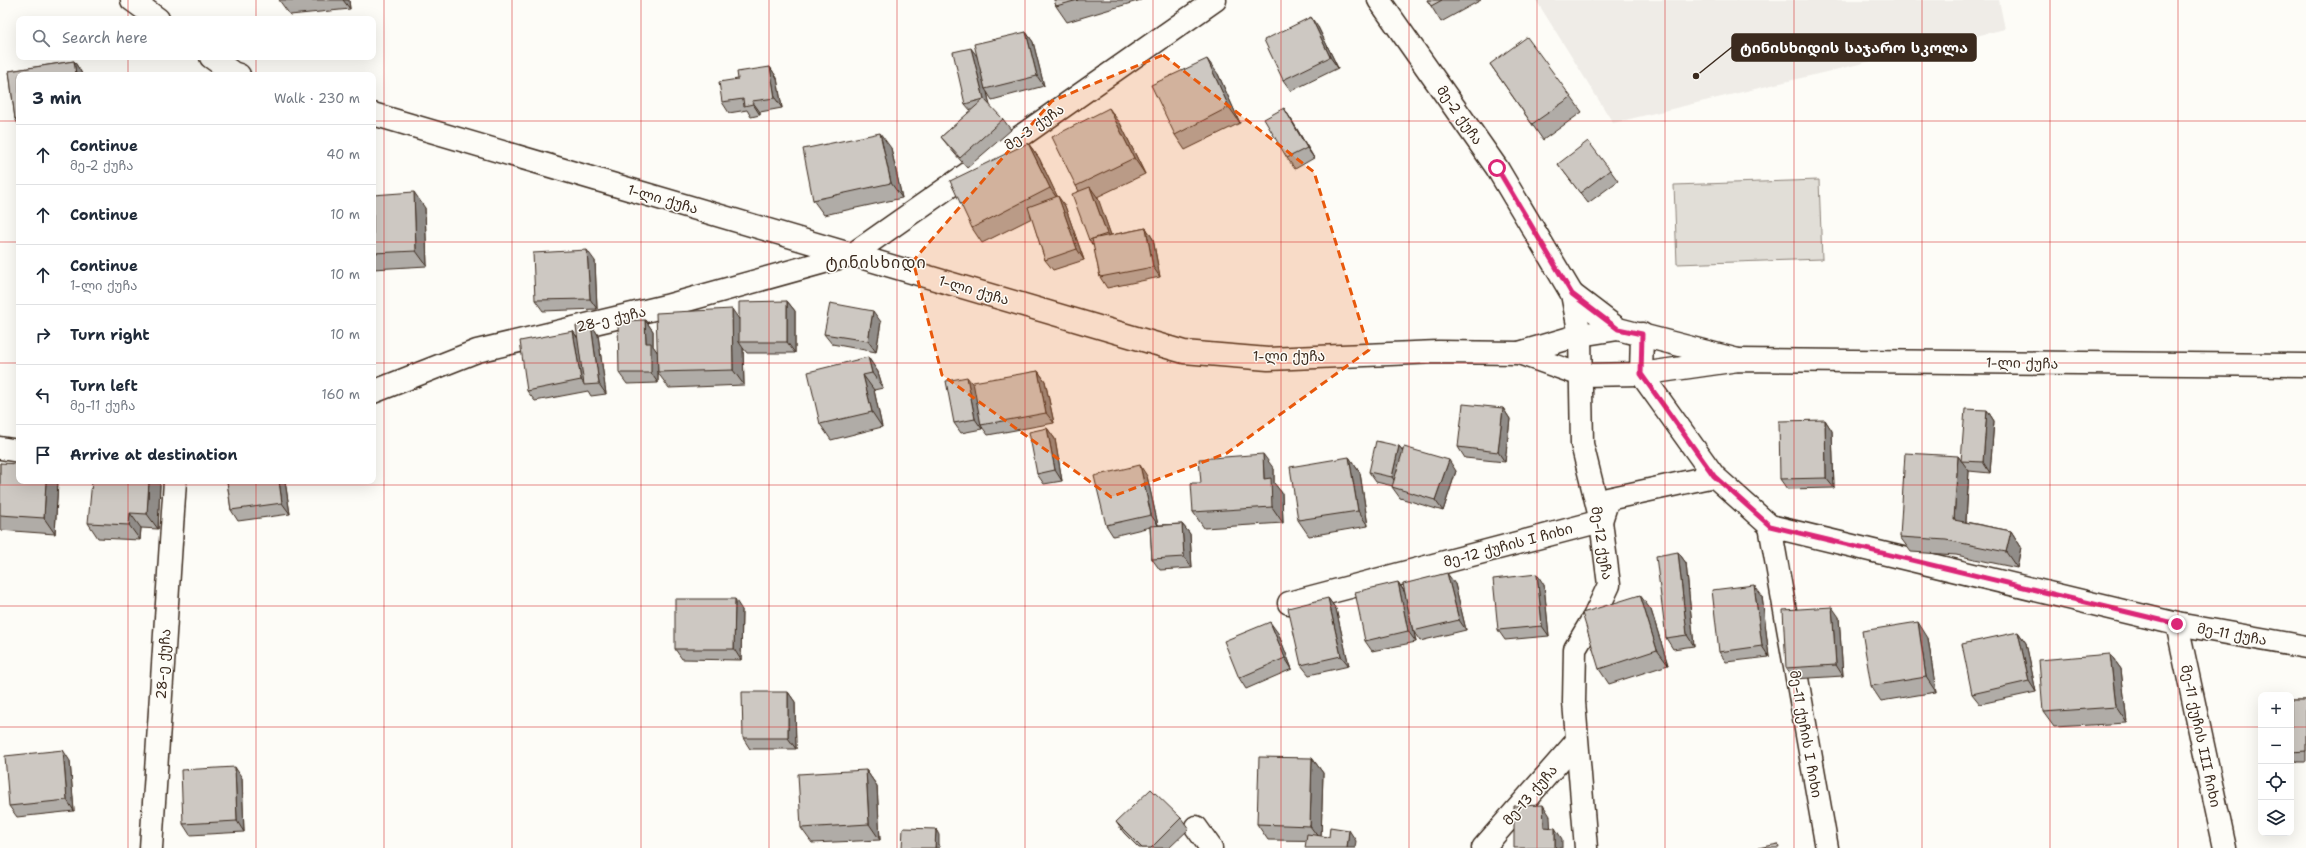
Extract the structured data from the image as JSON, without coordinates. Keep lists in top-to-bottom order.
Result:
{
  "streets": {
    "street": [
      "მე-2 ქუჩა",
      "მე-3 ქუჩა",
      "1-ლი ქუჩა",
      "28-ე ქუჩა",
      "მე-12 ქუჩა",
      "მე-12 ქუჩის I ჩიხი",
      "მე-11 ქუჩა",
      "მე-11 ქუჩის I ჩიხი",
      "მე-11 ქუჩის III ჩიხი",
      "მე-13 ქუჩა"
    ]
  },
  "crossings": [
    ["მე-2 ქუჩა", "მე-12 ქუჩა"],
    ["მე-3 ქუჩა", "1-ლი ქუჩა"],
    ["მე-3 ქუჩა", "28-ე ქუჩა"],
    ["1-ლი ქუჩა", "28-ე ქუჩა"],
    ["1-ლი ქუჩა", "მე-12 ქუჩა"],
    ["1-ლი ქუჩა", "მე-11 ქუჩა"],
    ["მე-12 ქუჩა", "მე-12 ქუჩის I ჩიხი"],
    ["მე-12 ქუჩა", "მე-13 ქუჩა"],
    ["მე-11 ქუჩა", "მე-11 ქუჩის I ჩიხი"],
    ["მე-11 ქუჩა", "მე-11 ქუჩის III ჩიხი"]
  ],
  "districts": ["ტინისხიდი"],
  "places": ["ტინისხიდის საჯარო სკოლა"],
  "page": {
    "search": "Search here",
    "heading": ["3 min", "Walk · 230 m"],
    "list": [
      ["Continue", "მე-2 ქუჩა", "40 m"],
      ["Continue", "10 m"],
      ["Continue", "1-ლი ქუჩა", "10 m"],
      ["Turn right", "10 m"],
      ["Turn left", "მე-11 ქუჩა", "160 m"],
      "Arrive at destination"
    ],
    "map_buttons": ["+", "−"]
  }
}
